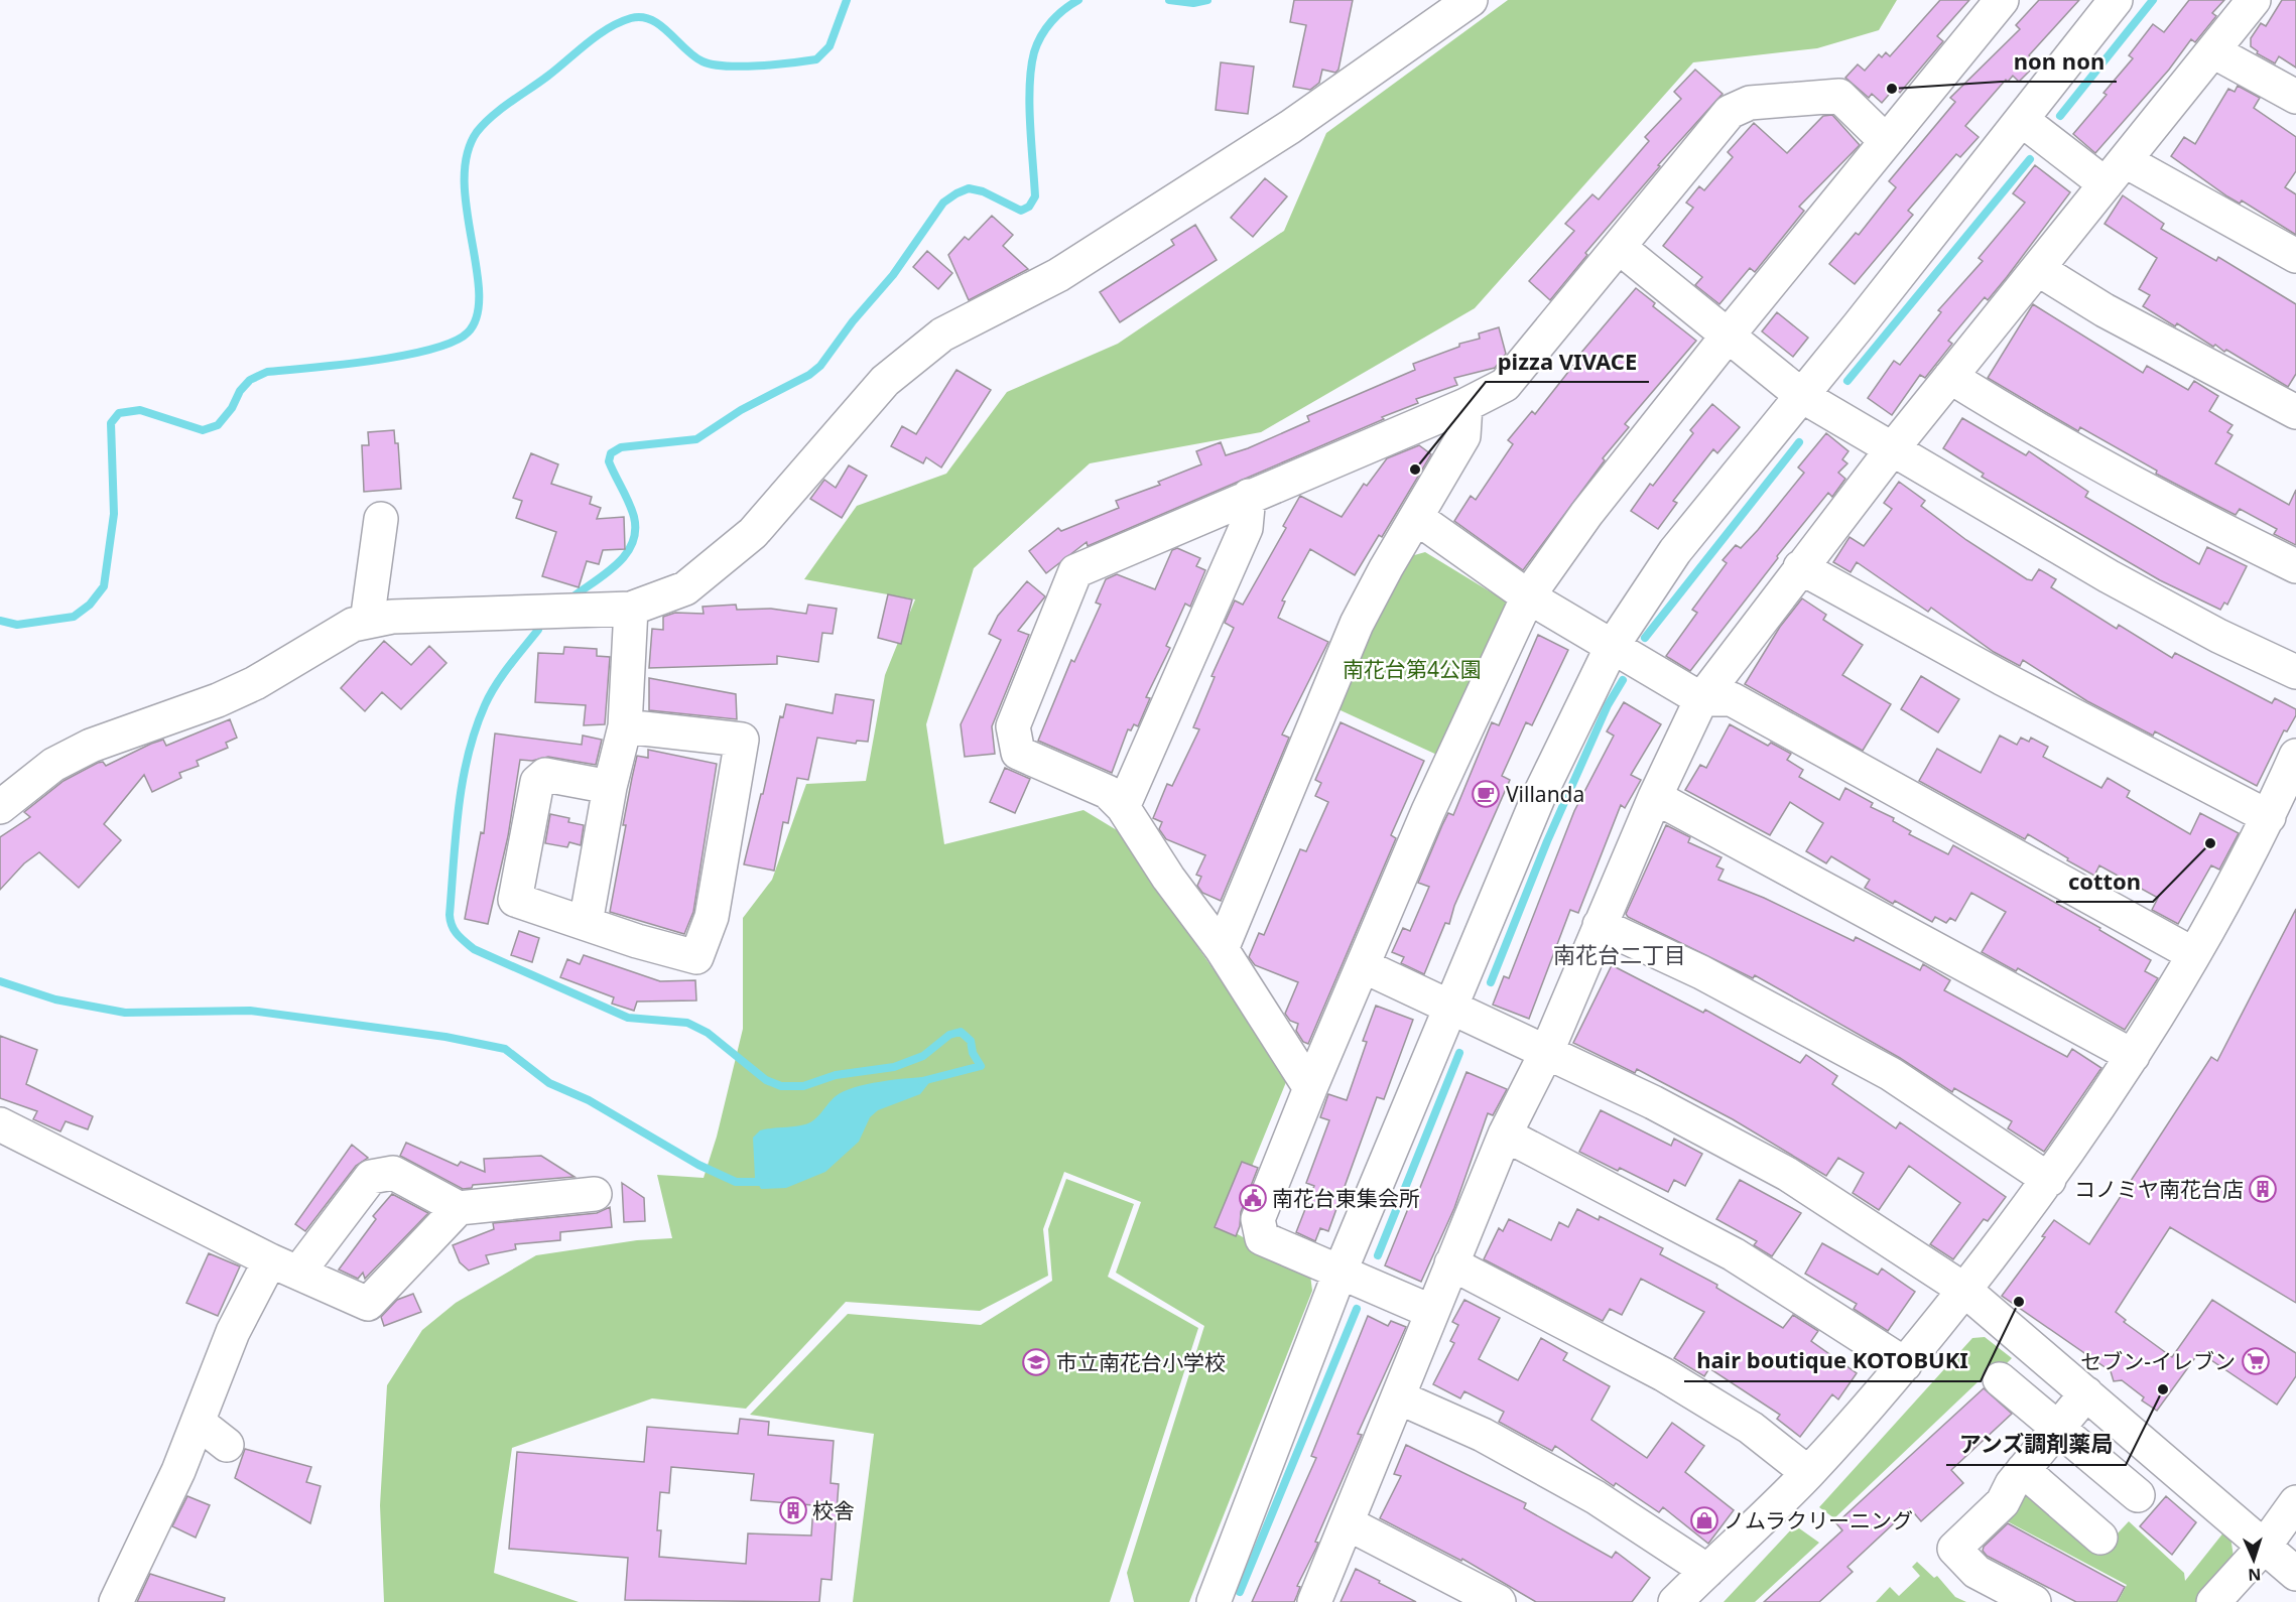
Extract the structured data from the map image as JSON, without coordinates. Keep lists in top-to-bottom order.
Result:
{
  "districts": ["南花台二丁目"],
  "parks": ["南花台第4公園"],
  "places": {
    "other": [
      "non non",
      "pizza VIVACE",
      "cotton",
      "hair boutique KOTOBUKI",
      "アンズ調剤薬局"
    ],
    "cafe": ["Villanda"],
    "building": ["コノミヤ南花台店", "校舎"],
    "public building": ["南花台東集会所"],
    "supermarket": ["セブン-イレブン"],
    "school or university": ["市立南花台小学校"],
    "shop": ["ノムラクリーニング"]
  },
  "north": "bottom"
}
